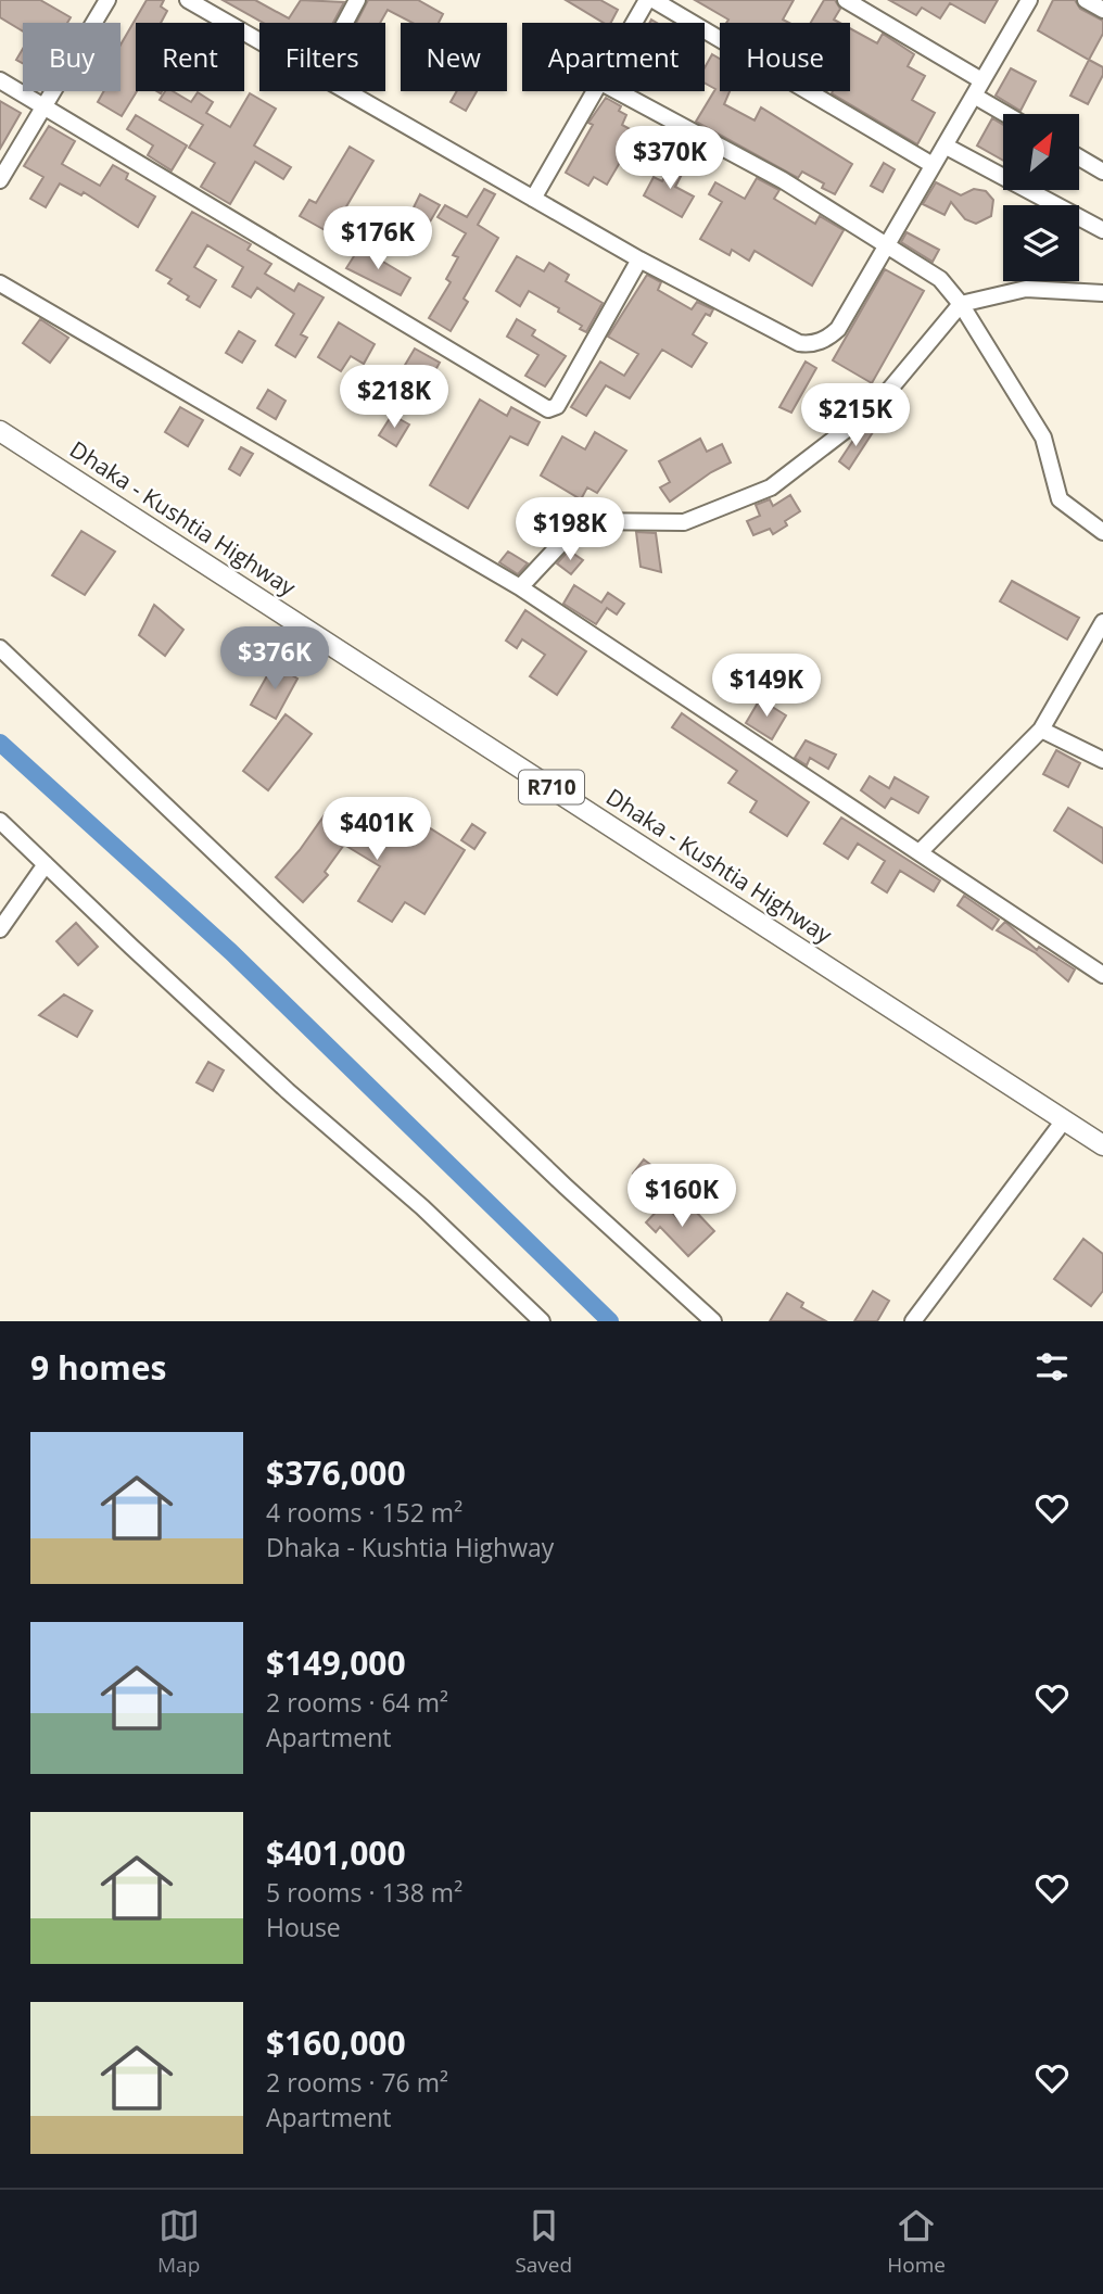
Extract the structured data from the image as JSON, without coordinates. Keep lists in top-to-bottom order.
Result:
{
  "streets": {
    "main road": ["Dhaka - Kushtia Highway", "R710"]
  },
  "north": "top right",
  "page": {
    "chip": [
      "Buy",
      "Rent",
      "Filters",
      "New",
      "Apartment",
      "House"
    ],
    "price": [
      "$370K",
      "$176K",
      "$218K",
      "$215K",
      "$198K",
      "$376K",
      "$149K",
      "$401K",
      "$160K"
    ],
    "heading": "9 homes",
    "list": [
      {
        "name": "$376,000",
        "note": "4 rooms · 152 m² · Dhaka - Kushtia Highway"
      },
      {
        "name": "$149,000",
        "note": "2 rooms · 64 m² · Apartment"
      },
      {
        "name": "$401,000",
        "note": "5 rooms · 138 m² · House"
      },
      {
        "name": "$160,000",
        "note": "2 rooms · 76 m² · Apartment"
      }
    ],
    "tabs": ["Map", "Saved", "Home"]
  }
}
